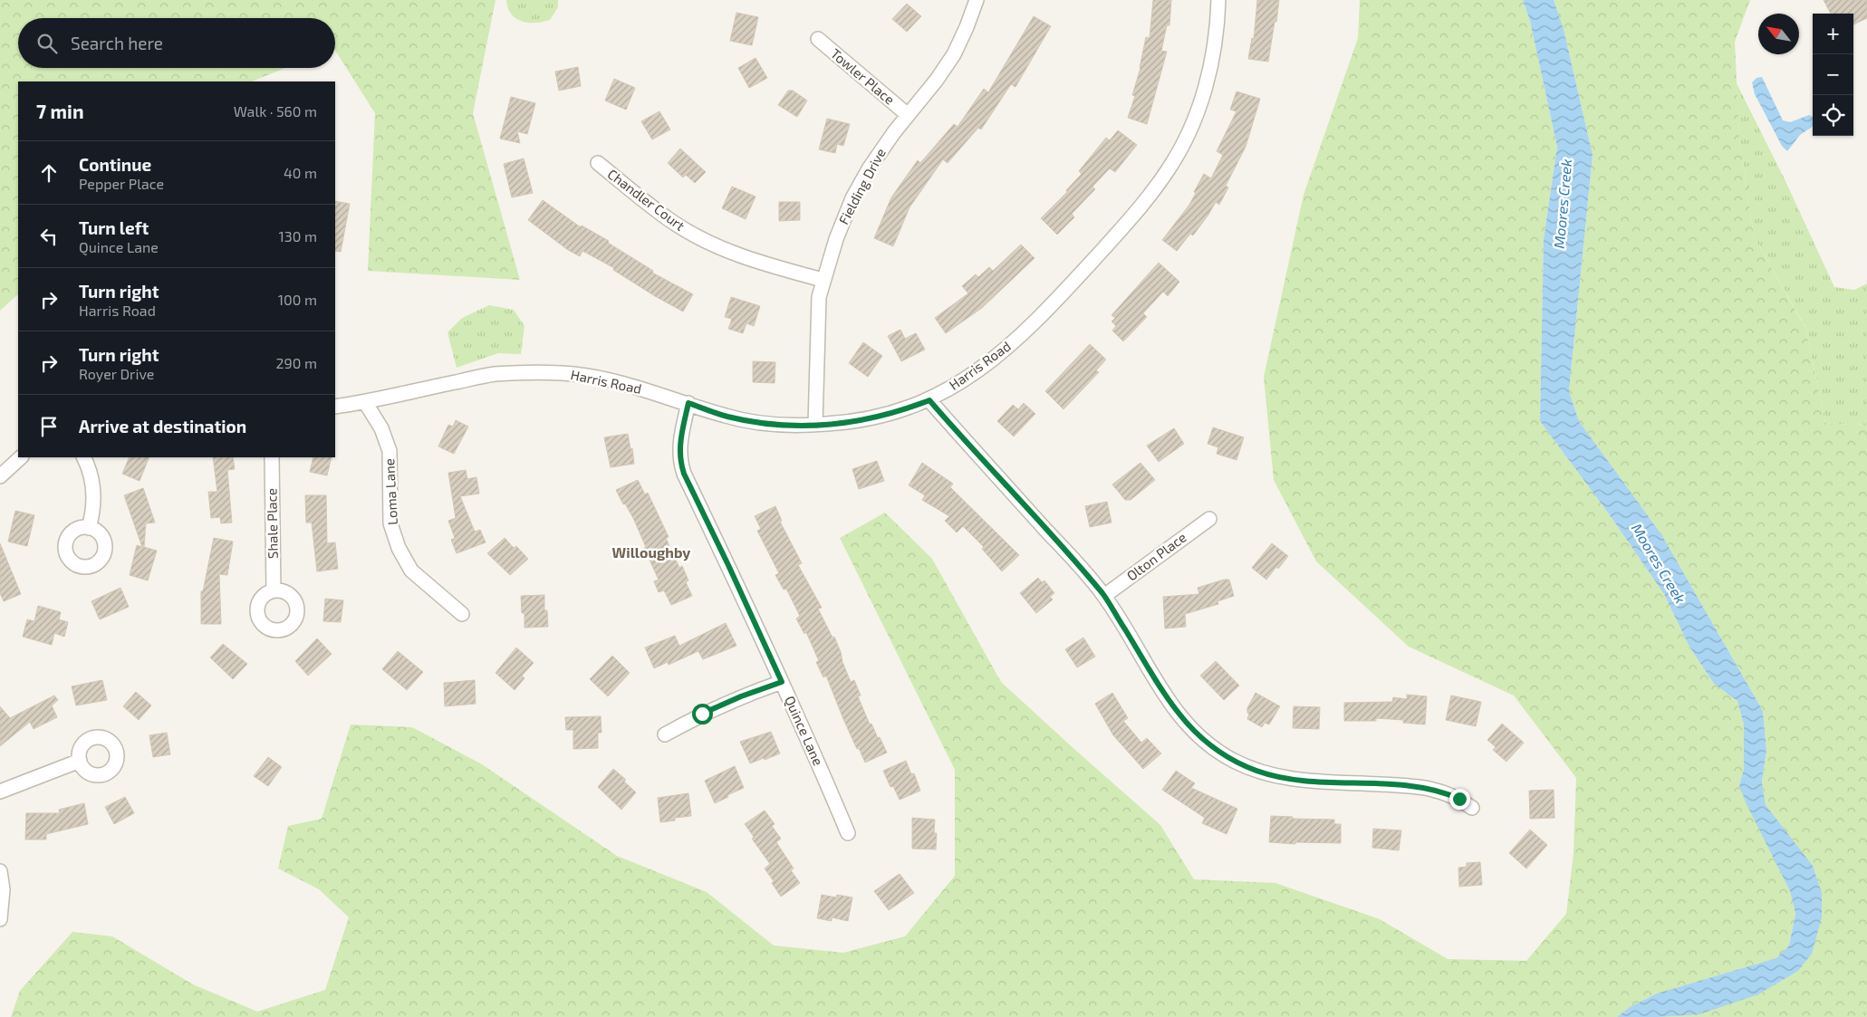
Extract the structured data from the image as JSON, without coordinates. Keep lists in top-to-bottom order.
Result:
{
  "streets": {
    "street": [
      "Towler Place",
      "Fielding Drive",
      "Chandler Court",
      "Harris Road",
      "Loma Lane",
      "Shale Place",
      "Olton Place",
      "Quince Lane"
    ]
  },
  "crossings": [
    ["Towler Place", "Fielding Drive"],
    ["Fielding Drive", "Chandler Court"],
    ["Fielding Drive", "Harris Road"],
    ["Harris Road", "Loma Lane"],
    ["Harris Road", "Quince Lane"]
  ],
  "districts": ["Willoughby"],
  "water": ["Moores Creek"],
  "north": "top left",
  "page": {
    "map_buttons": ["+", "−"],
    "search": "Search here",
    "heading": ["7 min", "Walk · 560 m"],
    "list": [
      ["Continue", "Pepper Place", "40 m"],
      ["Turn left", "Quince Lane", "130 m"],
      ["Turn right", "Harris Road", "100 m"],
      ["Turn right", "Royer Drive", "290 m"],
      "Arrive at destination"
    ]
  }
}
